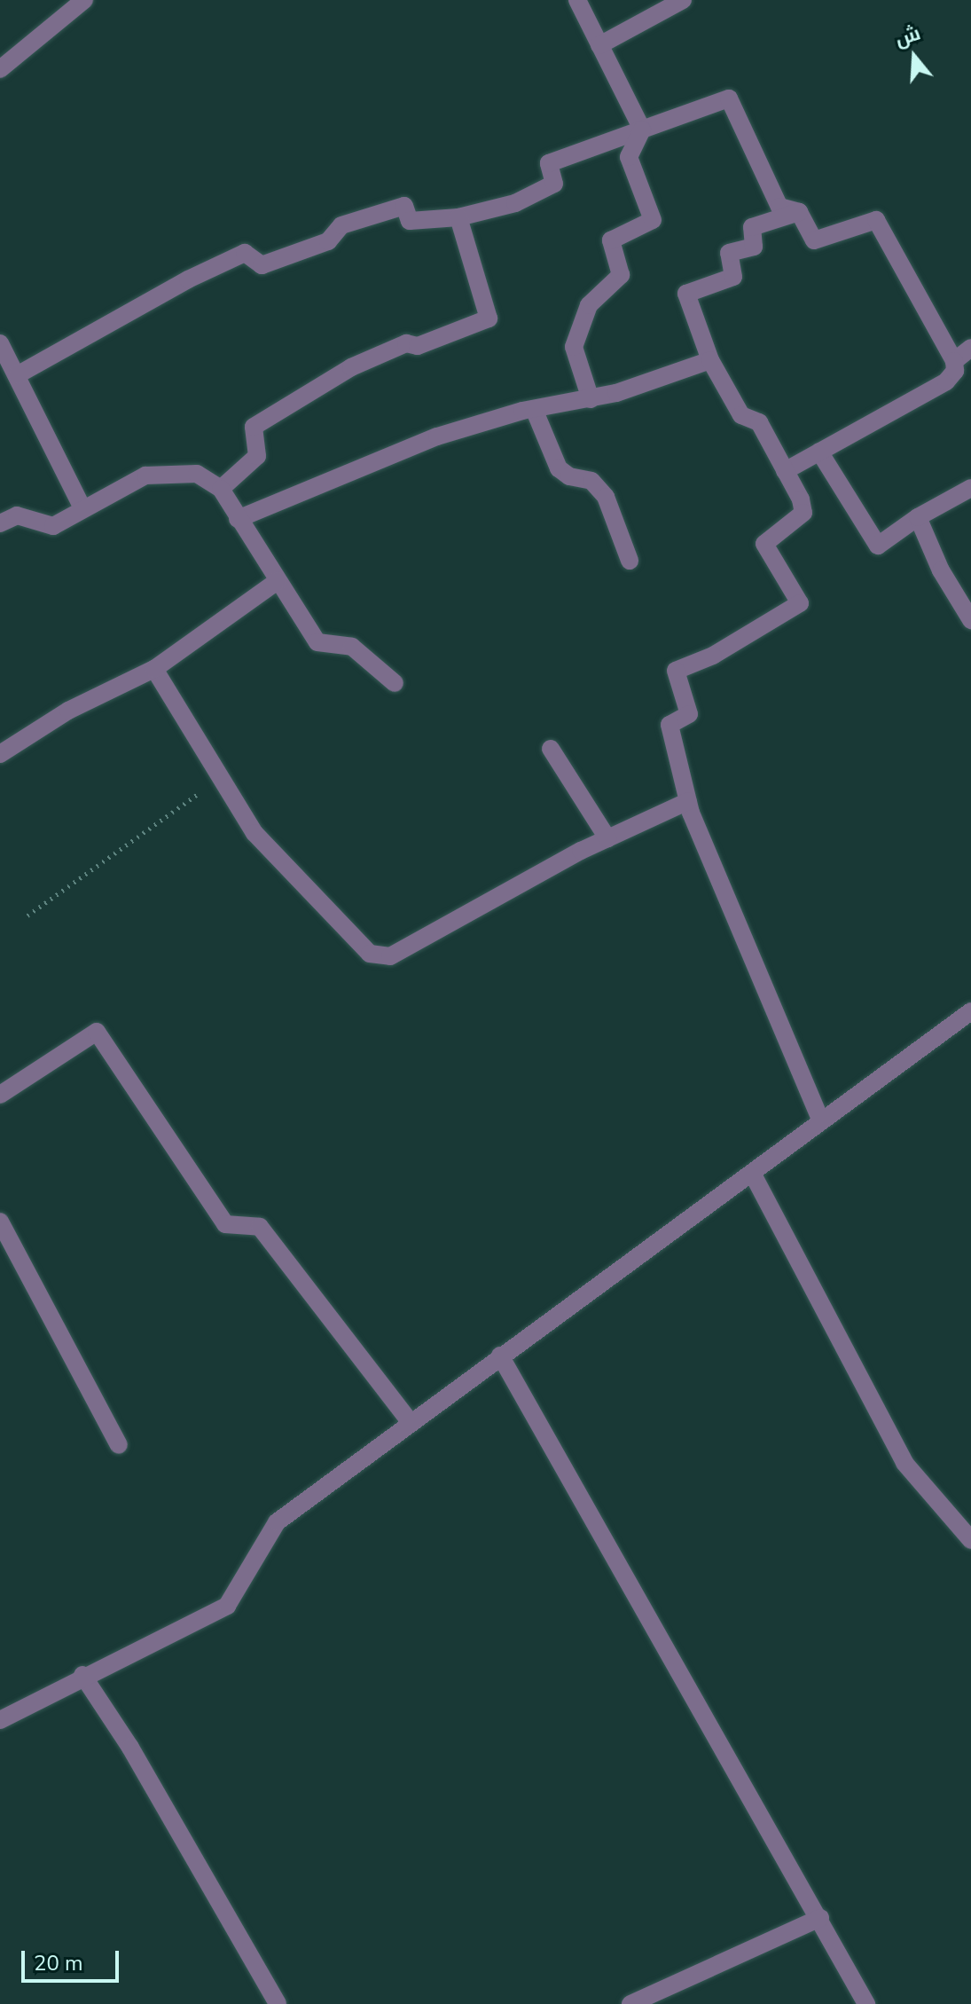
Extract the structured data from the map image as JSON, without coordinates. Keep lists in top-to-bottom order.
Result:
{
  "scale_bar": "20 m",
  "north": "top"
}
